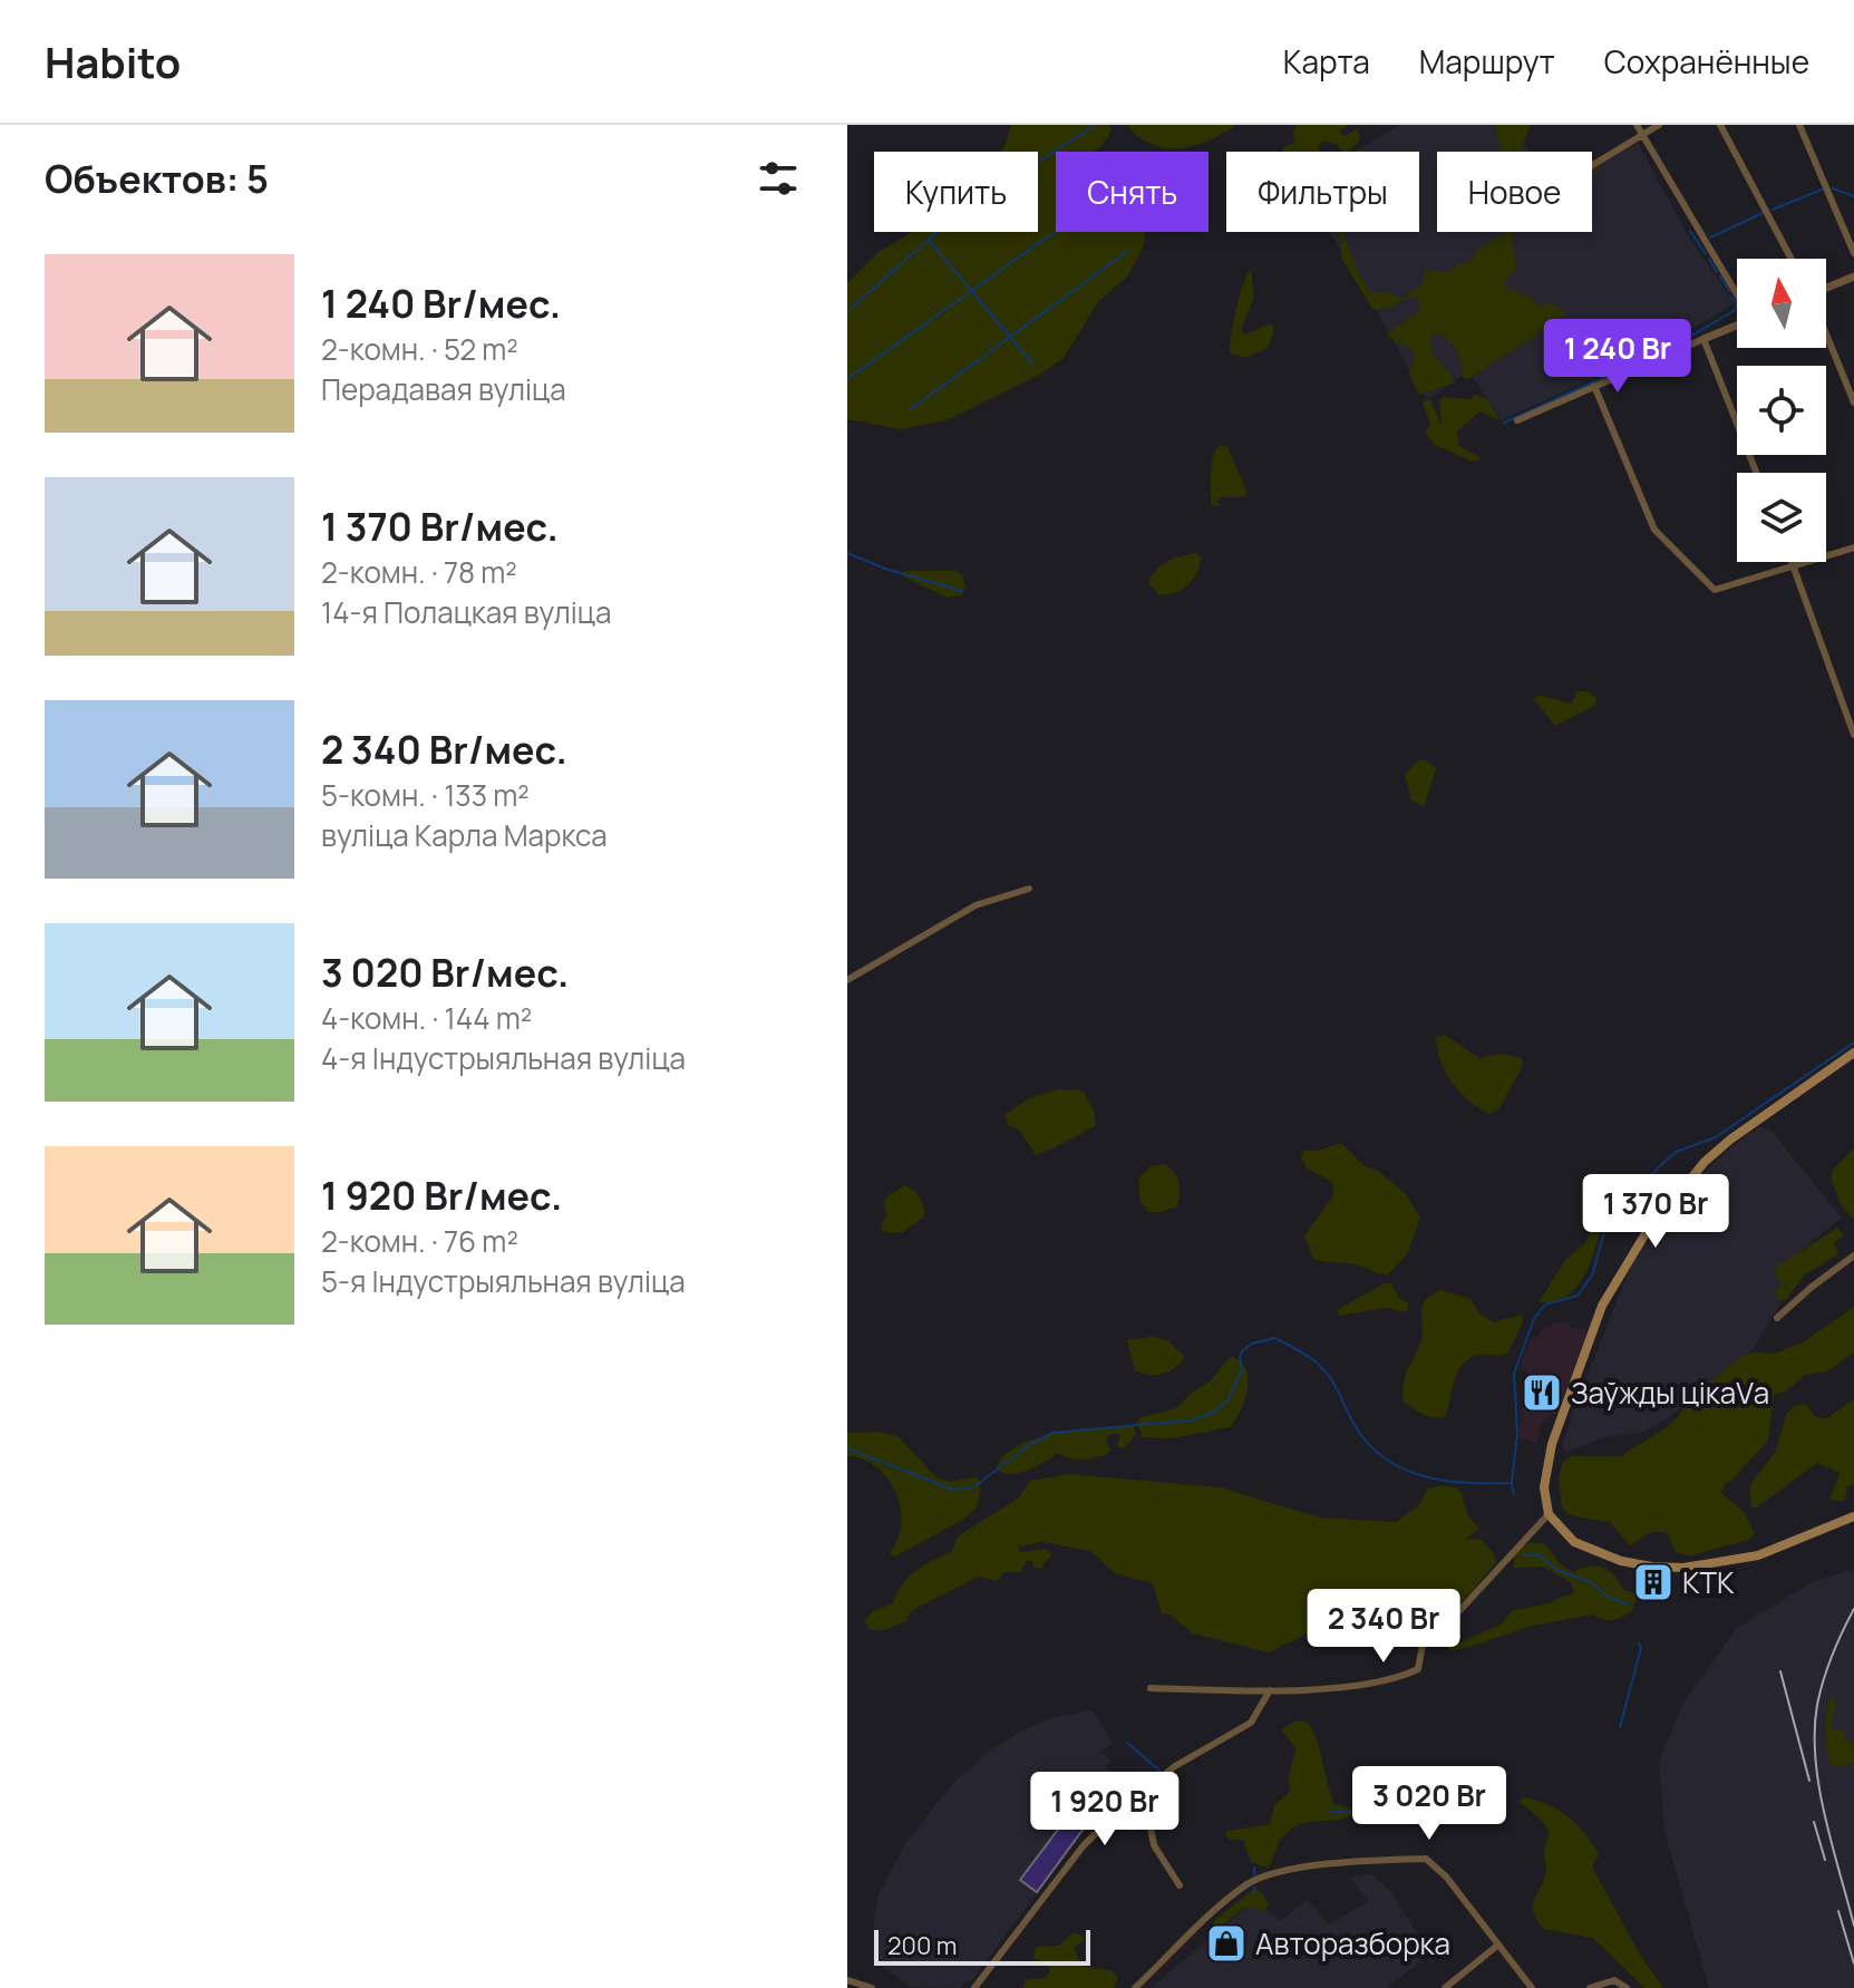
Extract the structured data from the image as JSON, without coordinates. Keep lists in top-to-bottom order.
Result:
{
  "places": {
    "restaurant": ["Заўжды цікаVа"],
    "building": ["КТК"],
    "shop": ["Авторазборка"]
  },
  "scale_bar": "200 m",
  "north": "top",
  "page": {
    "header": "Habito",
    "nav": ["Карта", "Маршрут", "Сохранённые"],
    "heading": "Объектов: 5",
    "chip": [
      "Купить",
      "Снять",
      "Фильтры",
      "Новое"
    ],
    "list": [
      {
        "name": "1 240 Br/мес.",
        "note": "2-комн. · 52 m² · Перадавая вуліца"
      },
      {
        "name": "1 370 Br/мес.",
        "note": "2-комн. · 78 m² · 14-я Полацкая вуліца"
      },
      {
        "name": "2 340 Br/мес.",
        "note": "5-комн. · 133 m² · вуліца Карла Маркса"
      },
      {
        "name": "3 020 Br/мес.",
        "note": "4-комн. · 144 m² · 4-я Індустрыяльная вуліца"
      },
      {
        "name": "1 920 Br/мес.",
        "note": "2-комн. · 76 m² · 5-я Індустрыяльная вуліца"
      }
    ],
    "price": [
      "1 240 Br",
      "1 370 Br",
      "2 340 Br",
      "3 020 Br",
      "1 920 Br"
    ],
    "scale": "200 m"
  }
}
